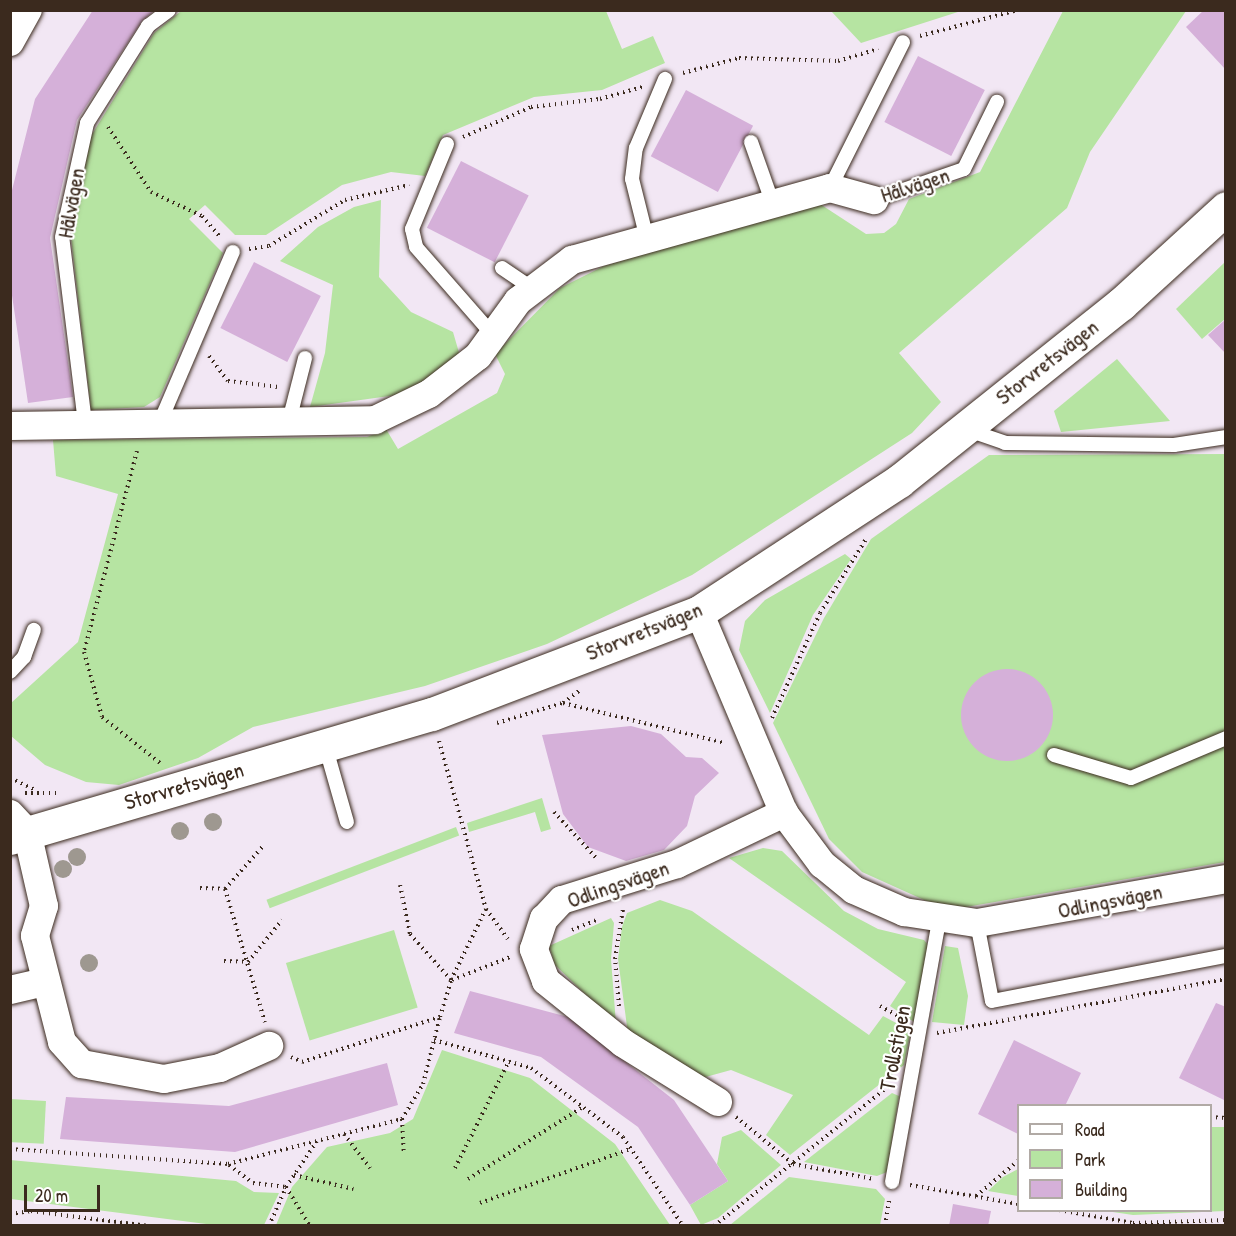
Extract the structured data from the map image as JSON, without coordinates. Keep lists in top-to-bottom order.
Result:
{
  "streets": {
    "street": ["Hålvägen", "Storvretsvägen", "Odlingsvägen"],
    "lane": ["Trollstigen"]
  },
  "crossings": [
    ["Storvretsvägen", "Odlingsvägen"],
    ["Odlingsvägen", "Trollstigen"]
  ],
  "legend": ["Road", "Park", "Building"],
  "scale_bar": "20 m"
}
